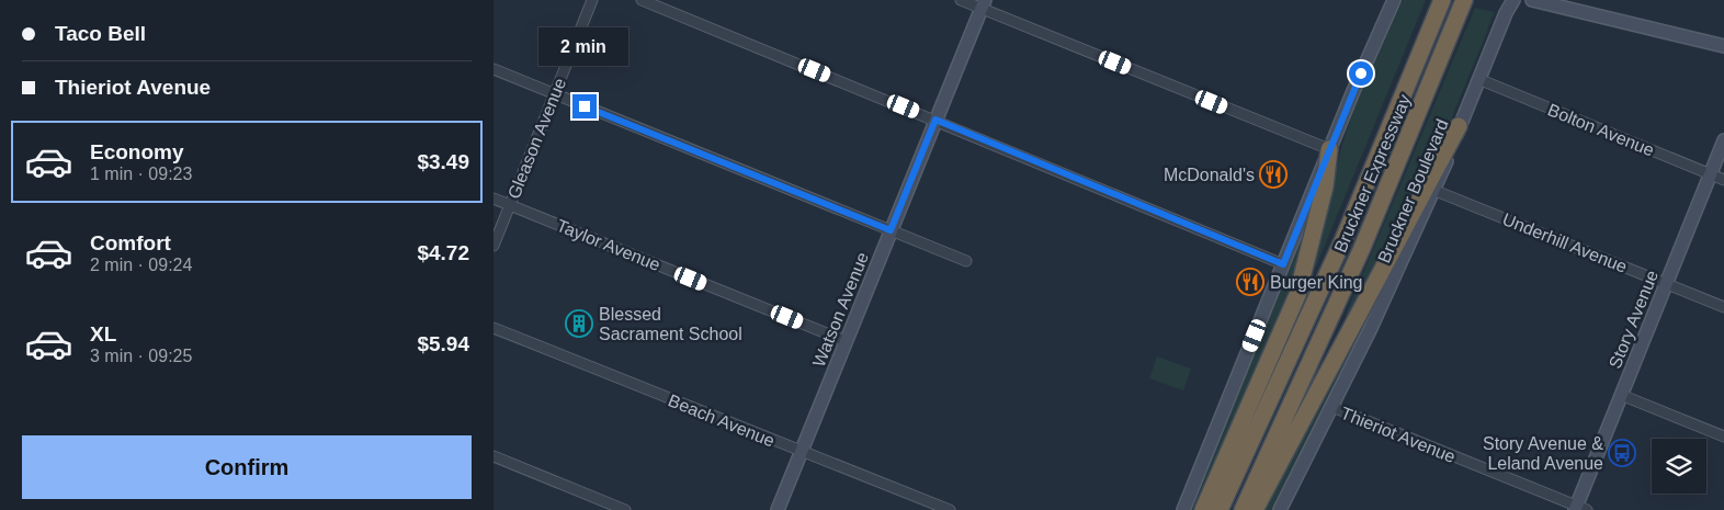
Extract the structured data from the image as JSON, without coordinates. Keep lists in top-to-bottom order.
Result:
{
  "streets": {
    "highway": ["Bruckner Expressway"],
    "main road": ["Bruckner Boulevard", "Watson Avenue", "Story Avenue"],
    "street": [
      "Bolton Avenue",
      "Gleason Avenue",
      "Underhill Avenue",
      "Taylor Avenue",
      "Beach Avenue",
      "Thieriot Avenue"
    ]
  },
  "crossings": [
    ["Bolton Avenue", "Bruckner Boulevard"],
    ["Bolton Avenue", "Story Avenue"],
    ["Gleason Avenue", "Taylor Avenue"],
    ["Bruckner Boulevard", "Underhill Avenue"],
    ["Bruckner Boulevard", "Thieriot Avenue"],
    ["Underhill Avenue", "Story Avenue"],
    ["Taylor Avenue", "Watson Avenue"],
    ["Watson Avenue", "Beach Avenue"],
    ["Story Avenue", "Thieriot Avenue"]
  ],
  "places": {
    "restaurant": ["McDonald's", "Burger King"],
    "building": ["Blessed Sacrament School"],
    "bus stop": ["Story Avenue & Leland Avenue"]
  },
  "page": {
    "banner": ["Taco Bell", "Thieriot Avenue"],
    "bubble": "2 min",
    "list": [
      {
        "name": "Economy",
        "note": "1 min · 09:23",
        "value": "$3.49"
      },
      {
        "name": "Comfort",
        "note": "2 min · 09:24",
        "value": "$4.72"
      },
      {
        "name": "XL",
        "note": "3 min · 09:25",
        "value": "$5.94"
      }
    ],
    "buttons": "Confirm"
  }
}
